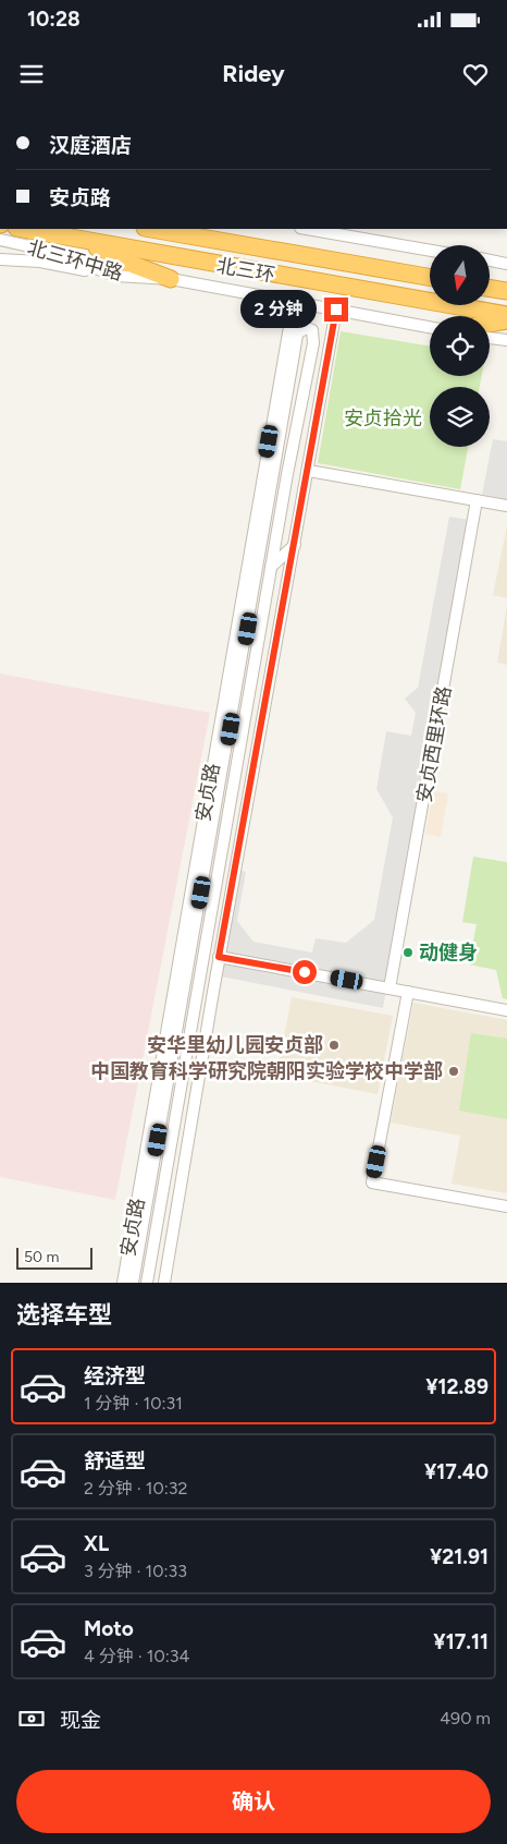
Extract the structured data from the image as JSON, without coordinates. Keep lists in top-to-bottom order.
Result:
{
  "streets": {
    "highway": ["北三环"],
    "street": ["北三环中路", "安贞西里环路", "安贞路"]
  },
  "crossings": [
    ["北三环中路", "安贞路"]
  ],
  "parks": ["安贞拾光"],
  "places": ["动健身", "安华里幼儿园安贞部", "中国教育科学研究院朝阳实验学校中学部"],
  "scale_bar": "50 m",
  "north": "bottom",
  "page": {
    "status": "10:28",
    "header": "Ridey",
    "banner": ["汉庭酒店", "安贞路"],
    "bubble": "2 分钟",
    "scale": "50 m",
    "heading": "选择车型",
    "list": [
      {
        "name": "经济型",
        "note": "1 分钟 · 10:31",
        "value": "¥12.89"
      },
      {
        "name": "舒适型",
        "note": "2 分钟 · 10:32",
        "value": "¥17.40"
      },
      {
        "name": "XL",
        "note": "3 分钟 · 10:33",
        "value": "¥21.91"
      },
      {
        "name": "Moto",
        "note": "4 分钟 · 10:34",
        "value": "¥17.11"
      }
    ],
    "pay": ["现金", "490 m"],
    "buttons": "确认"
  }
}
